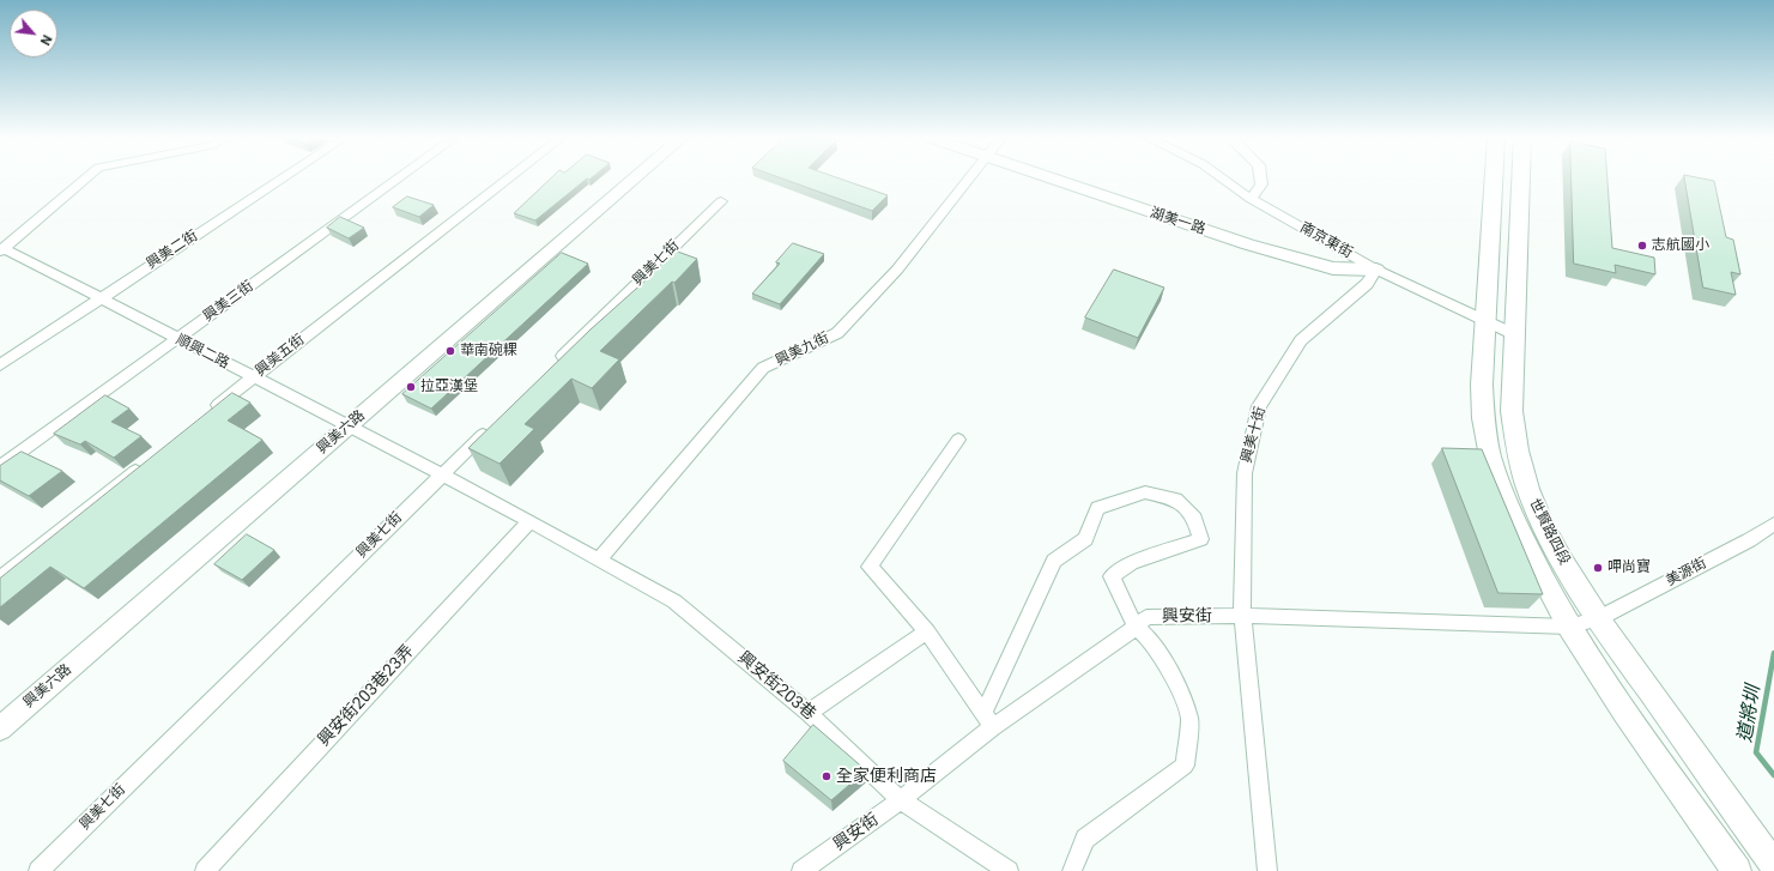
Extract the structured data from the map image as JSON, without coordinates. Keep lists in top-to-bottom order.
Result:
{
  "streets": {
    "main road": ["世賢路四段"],
    "street": [
      "湖美一路",
      "南京東街",
      "興美二街",
      "興美七街",
      "興美三街",
      "興美九街",
      "順興二路",
      "興美五街",
      "興美六路",
      "興美十街",
      "美源街",
      "興安街",
      "興安街203巷",
      "興安街203巷23弄"
    ]
  },
  "crossings": [
    ["湖美一路", "南京東街"],
    ["湖美一路", "興美十街"],
    ["南京東街", "興美十街"],
    ["南京東街", "世賢路四段"],
    ["興美二街", "順興二路"],
    ["興美七街", "順興二路"],
    ["興美三街", "順興二路"],
    ["興美九街", "興安街203巷"],
    ["順興二路", "興美五街"],
    ["順興二路", "興美六路"],
    ["順興二路", "興安街203巷"],
    ["順興二路", "興安街203巷23弄"],
    ["興美十街", "興安街"],
    ["世賢路四段", "美源街"],
    ["世賢路四段", "興安街"],
    ["美源街", "興安街"],
    ["興安街", "興安街203巷"],
    ["興安街203巷", "興安街203巷23弄"]
  ],
  "water": ["道將圳"],
  "places": [
    "志航國小",
    "華南碗粿",
    "拉亞漢堡",
    "呷尚寶",
    "全家便利商店"
  ],
  "north": "bottom right"
}
